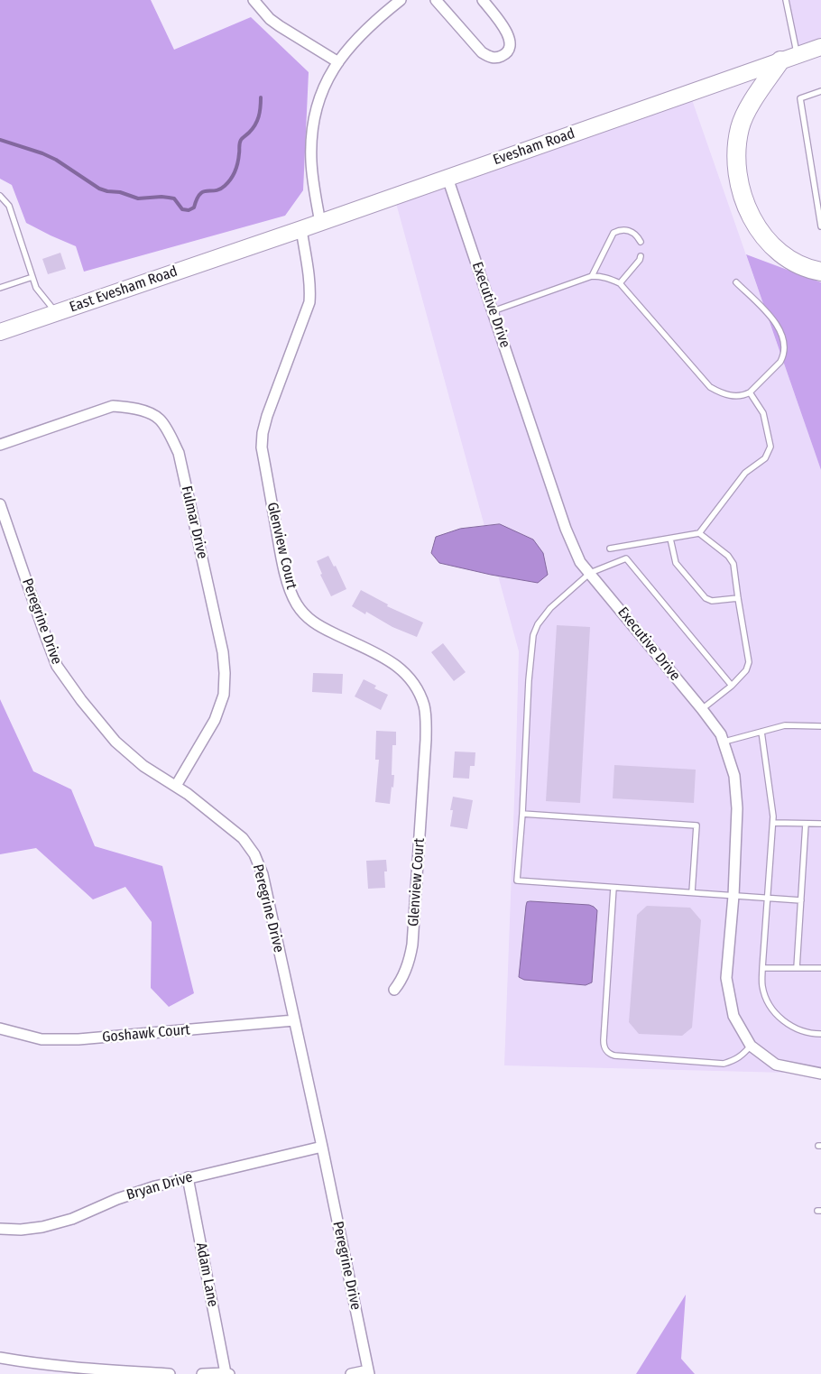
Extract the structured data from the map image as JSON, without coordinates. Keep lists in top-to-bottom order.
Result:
{
  "streets": {
    "main road": ["Evesham Road", "East Evesham Road"],
    "street": [
      "Executive Drive",
      "Fulmar Drive",
      "Glenview Court",
      "Peregrine Drive",
      "Goshawk Court",
      "Bryan Drive",
      "Adam Lane"
    ]
  },
  "crossings": [
    ["Evesham Road", "East Evesham Road"],
    ["Evesham Road", "Executive Drive"],
    ["Evesham Road", "Glenview Court"],
    ["Fulmar Drive", "Peregrine Drive"],
    ["Peregrine Drive", "Goshawk Court"],
    ["Peregrine Drive", "Bryan Drive"],
    ["Bryan Drive", "Adam Lane"]
  ]
}
